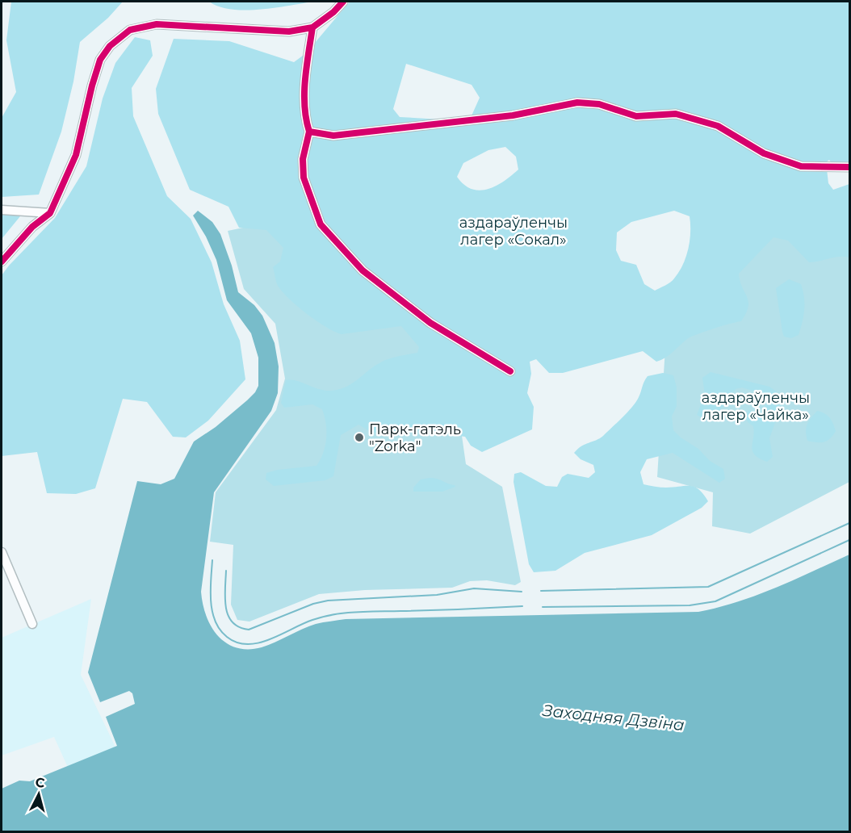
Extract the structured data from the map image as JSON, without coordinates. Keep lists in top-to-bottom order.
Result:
{
  "water": ["Заходняя Дзвіна"],
  "parks": ["аздараўленчы лагер «Сокал»", "аздараўленчы лагер «Чайка»"],
  "places": ["Парк-гатэль \"Zorka\""],
  "north": "top"
}
